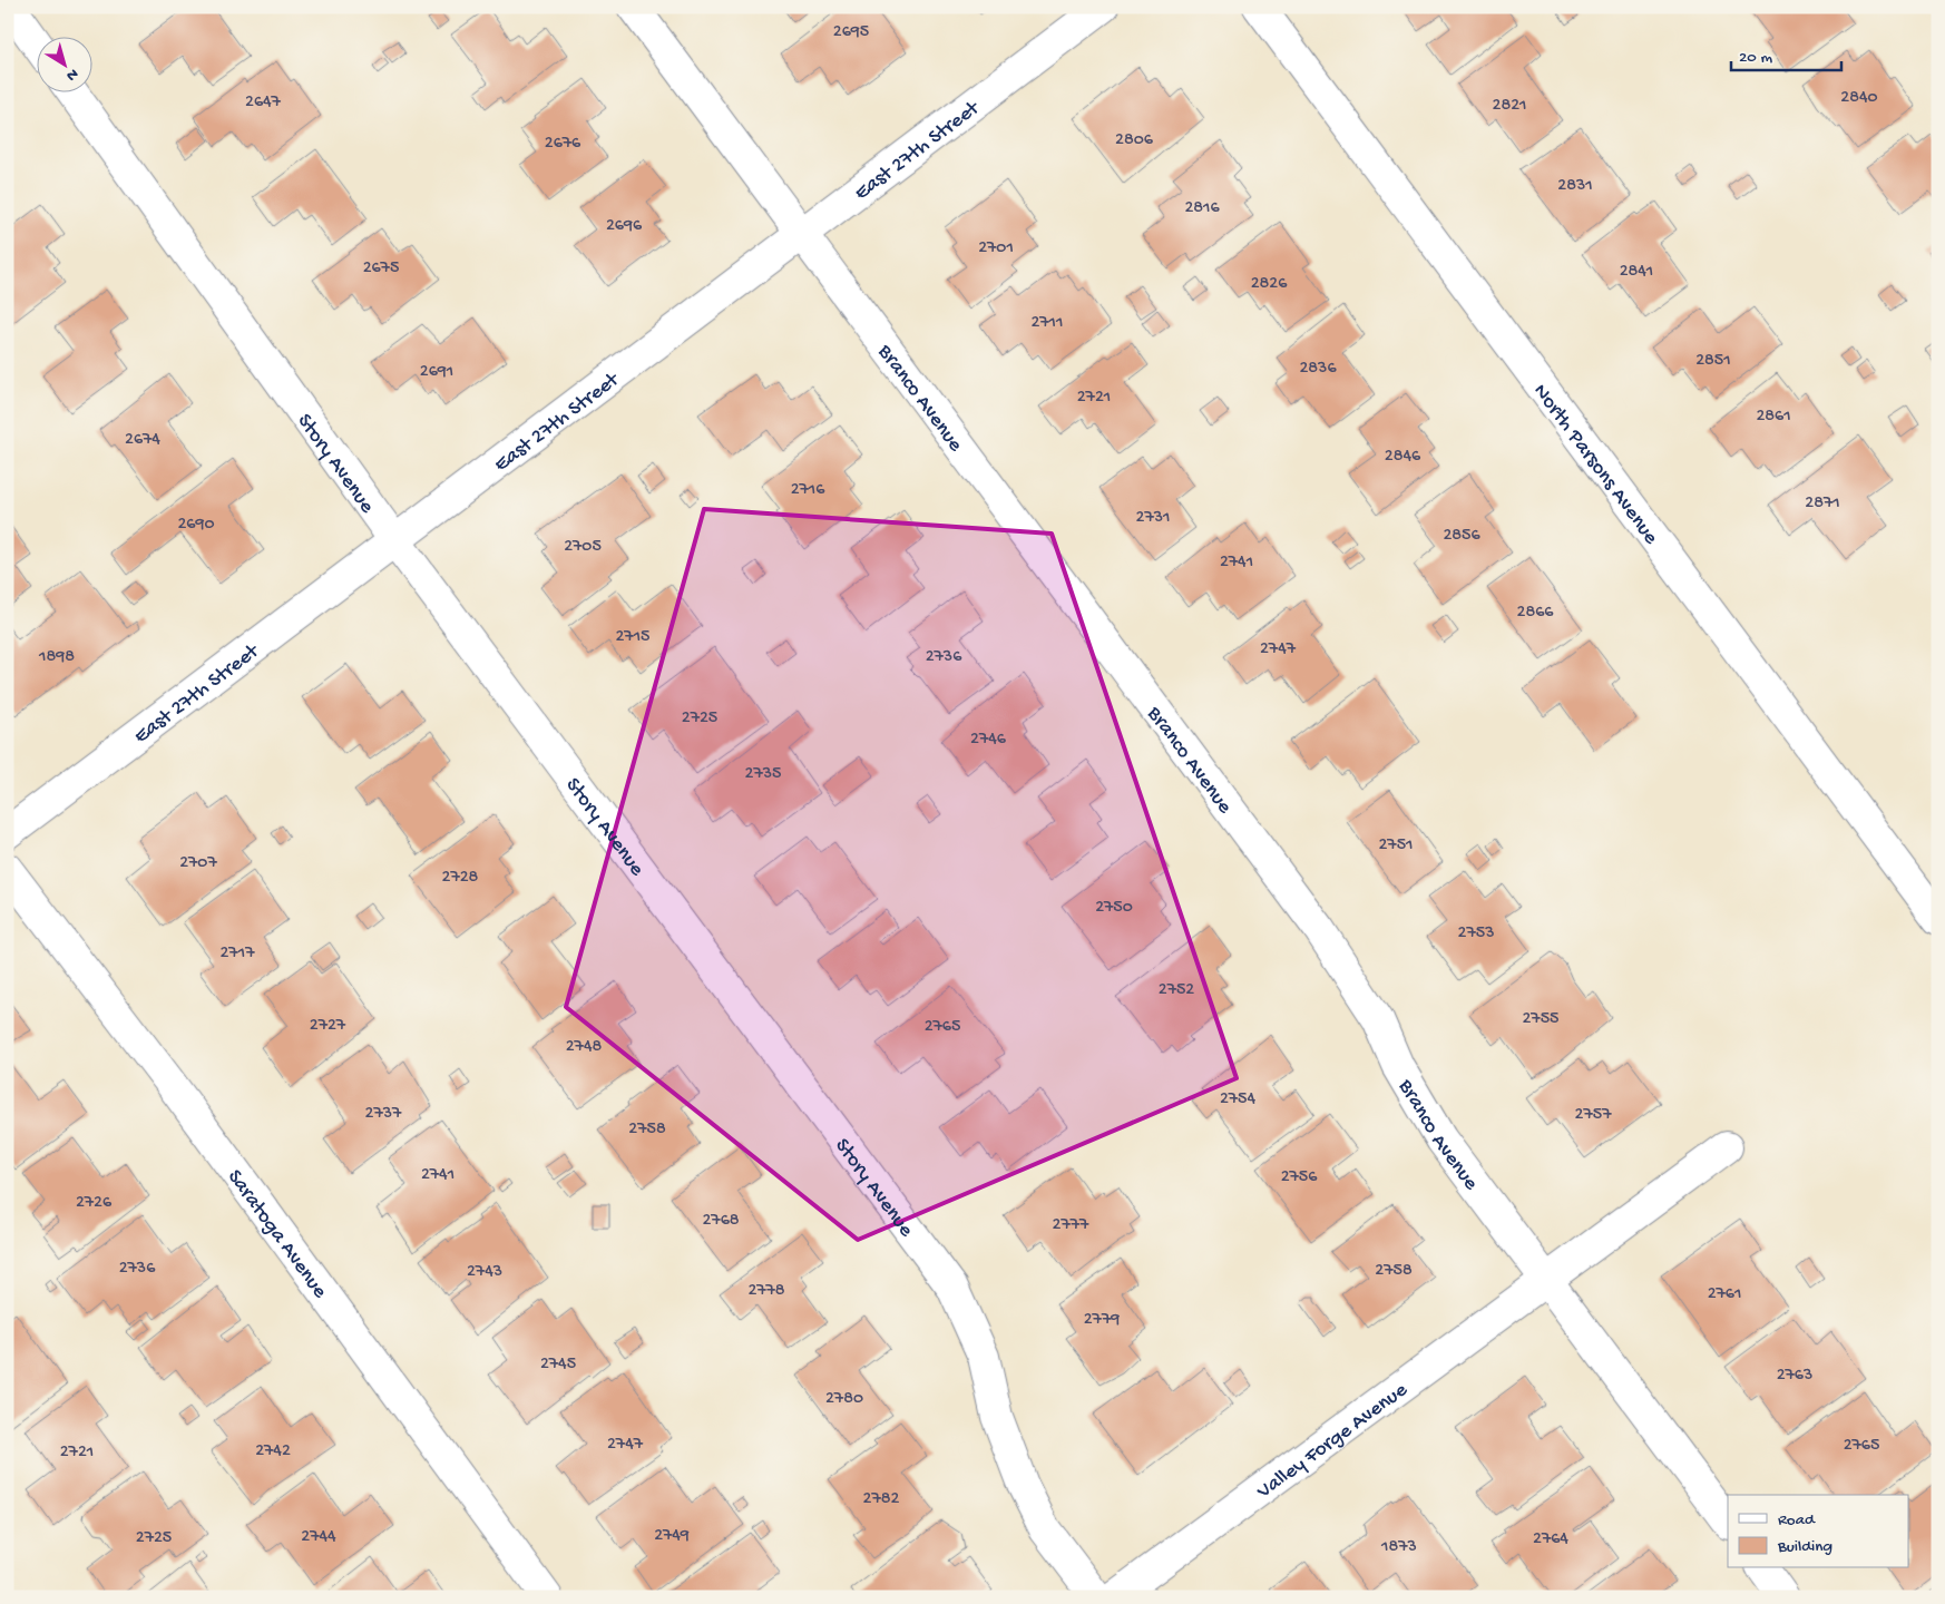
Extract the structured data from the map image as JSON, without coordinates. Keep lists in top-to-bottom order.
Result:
{
  "streets": {
    "street": [
      "East 27th Street",
      "Branco Avenue",
      "Story Avenue",
      "North Parsons Avenue",
      "Saratoga Avenue",
      "Valley Forge Avenue"
    ]
  },
  "crossings": [
    ["East 27th Street", "Branco Avenue"],
    ["East 27th Street", "Story Avenue"],
    ["Branco Avenue", "Valley Forge Avenue"]
  ],
  "house_numbers": [
    "2695",
    "2840",
    "2647",
    "2821",
    "2806",
    "2676",
    "2831",
    "2816",
    "2696",
    "2701",
    "2675",
    "2841",
    "2826",
    "2711",
    "2851",
    "2836",
    "2691",
    "2721",
    "2861",
    "2674",
    "2846",
    "2716",
    "2871",
    "2731",
    "2690",
    "2856",
    "2705",
    "2741",
    "2866",
    "2715",
    "2747",
    "1898",
    "2736",
    "2725",
    "2746",
    "2735",
    "2751",
    "2707",
    "2728",
    "2750",
    "2753",
    "2717",
    "2752",
    "2755",
    "2727",
    "2765",
    "2748",
    "2754",
    "2737",
    "2757",
    "2758",
    "2741",
    "2756",
    "2726",
    "2768",
    "2777",
    "2736",
    "2758",
    "2743",
    "2778",
    "2761",
    "2779",
    "2745",
    "2763",
    "2780",
    "2747",
    "2765",
    "2742",
    "2721",
    "2782",
    "2749",
    "2744",
    "2725",
    "2764",
    "1873"
  ],
  "legend": ["Road", "Building"],
  "scale_bar": "20 m",
  "north": "bottom right"
}
